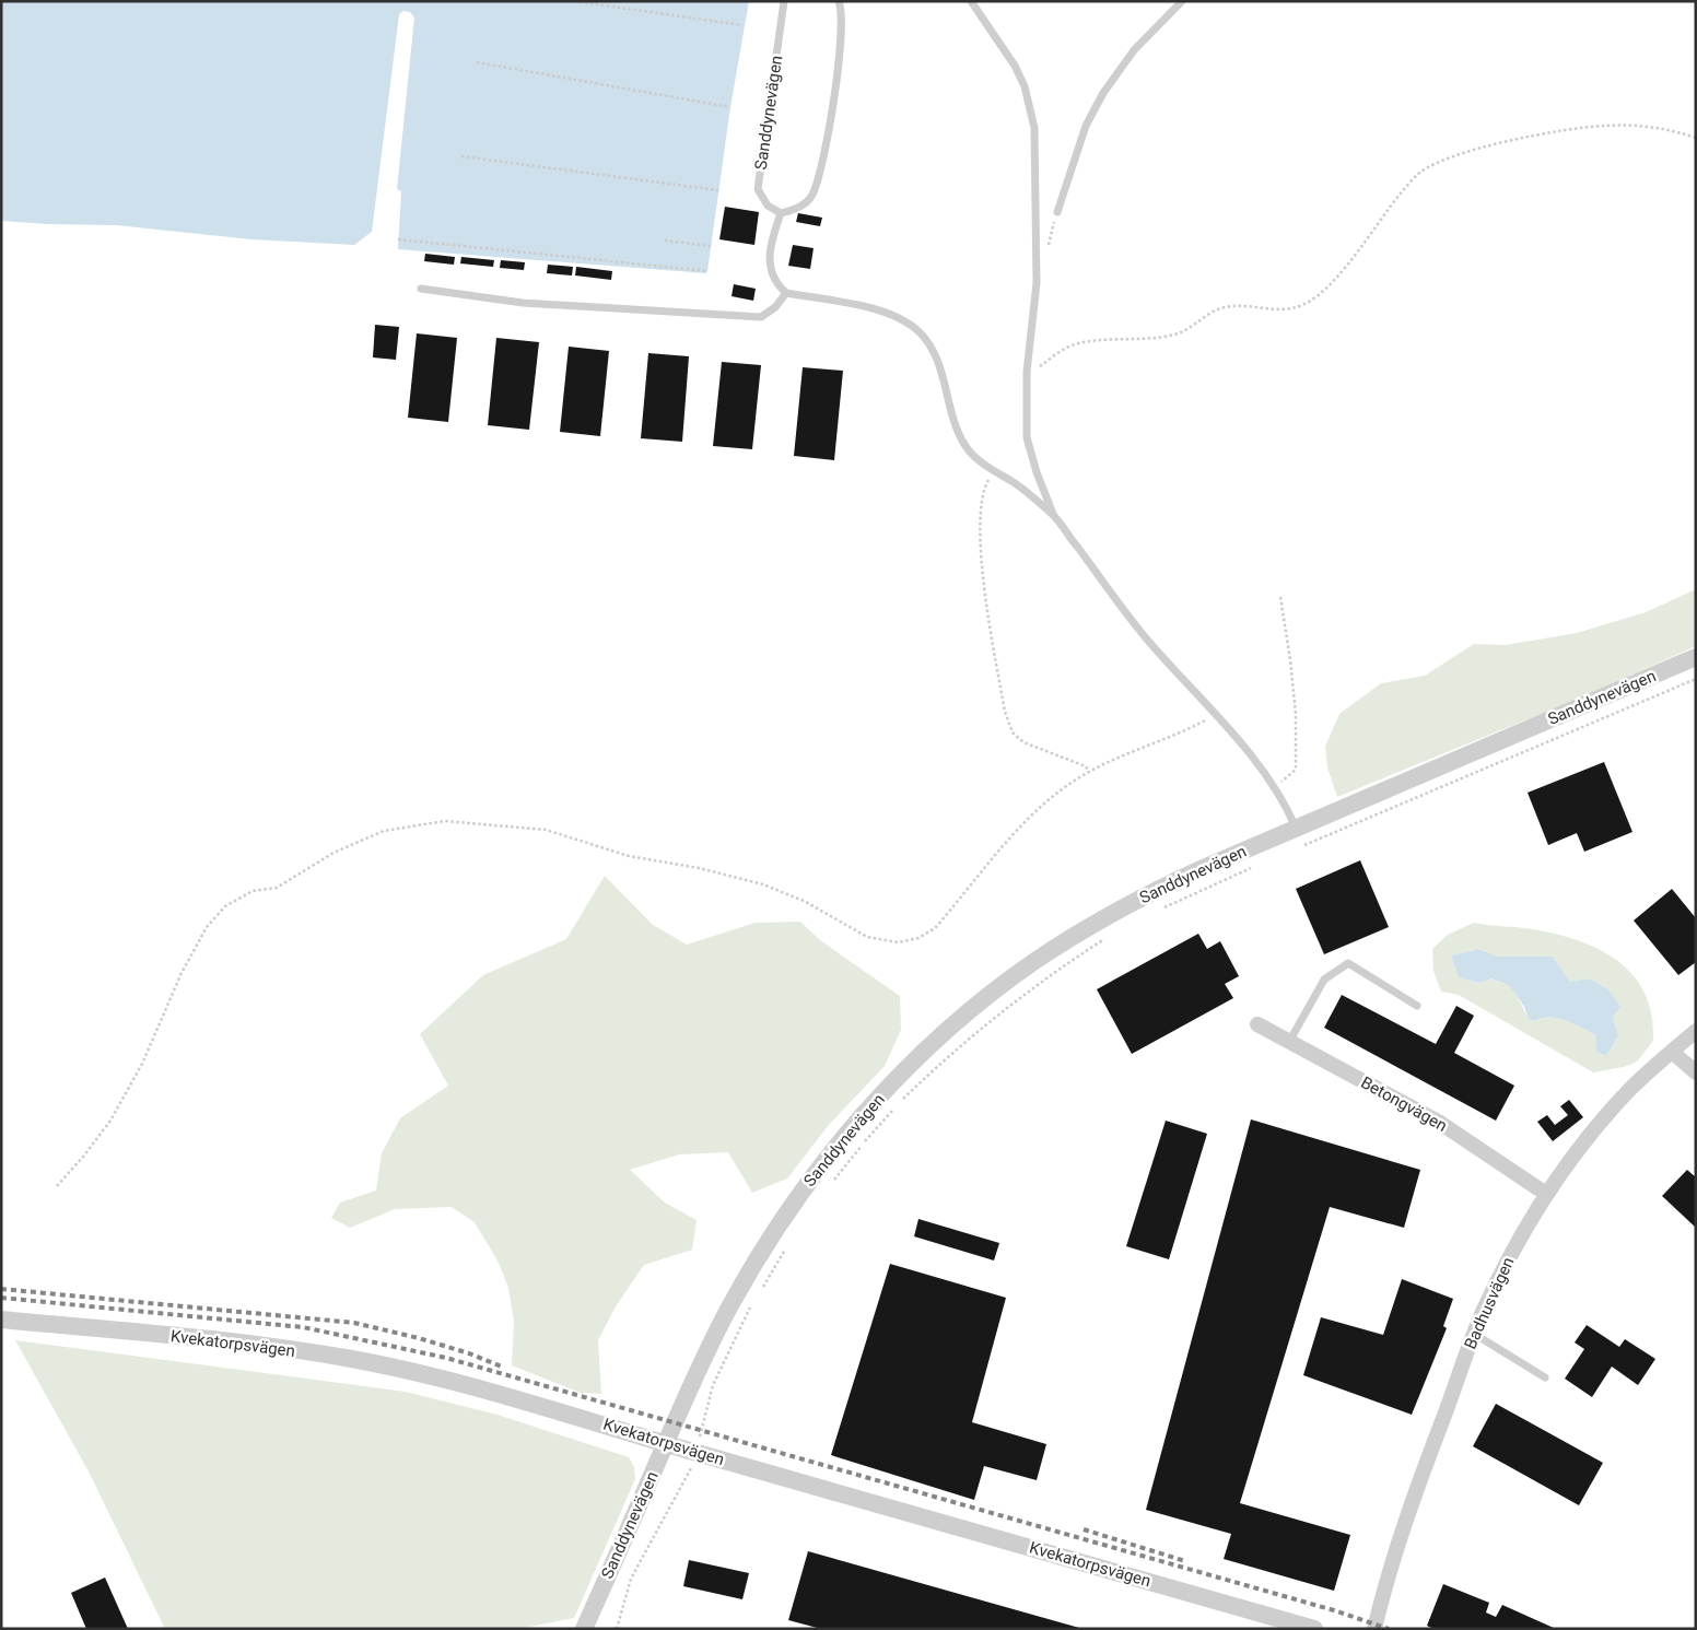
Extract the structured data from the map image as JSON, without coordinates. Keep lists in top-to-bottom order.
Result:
{
  "streets": {
    "street": [
      "Sanddynevägen",
      "Betongvägen",
      "Badhusvägen",
      "Kvekatorpsvägen"
    ]
  },
  "crossings": [
    ["Sanddynevägen", "Kvekatorpsvägen"],
    ["Betongvägen", "Badhusvägen"]
  ]
}
